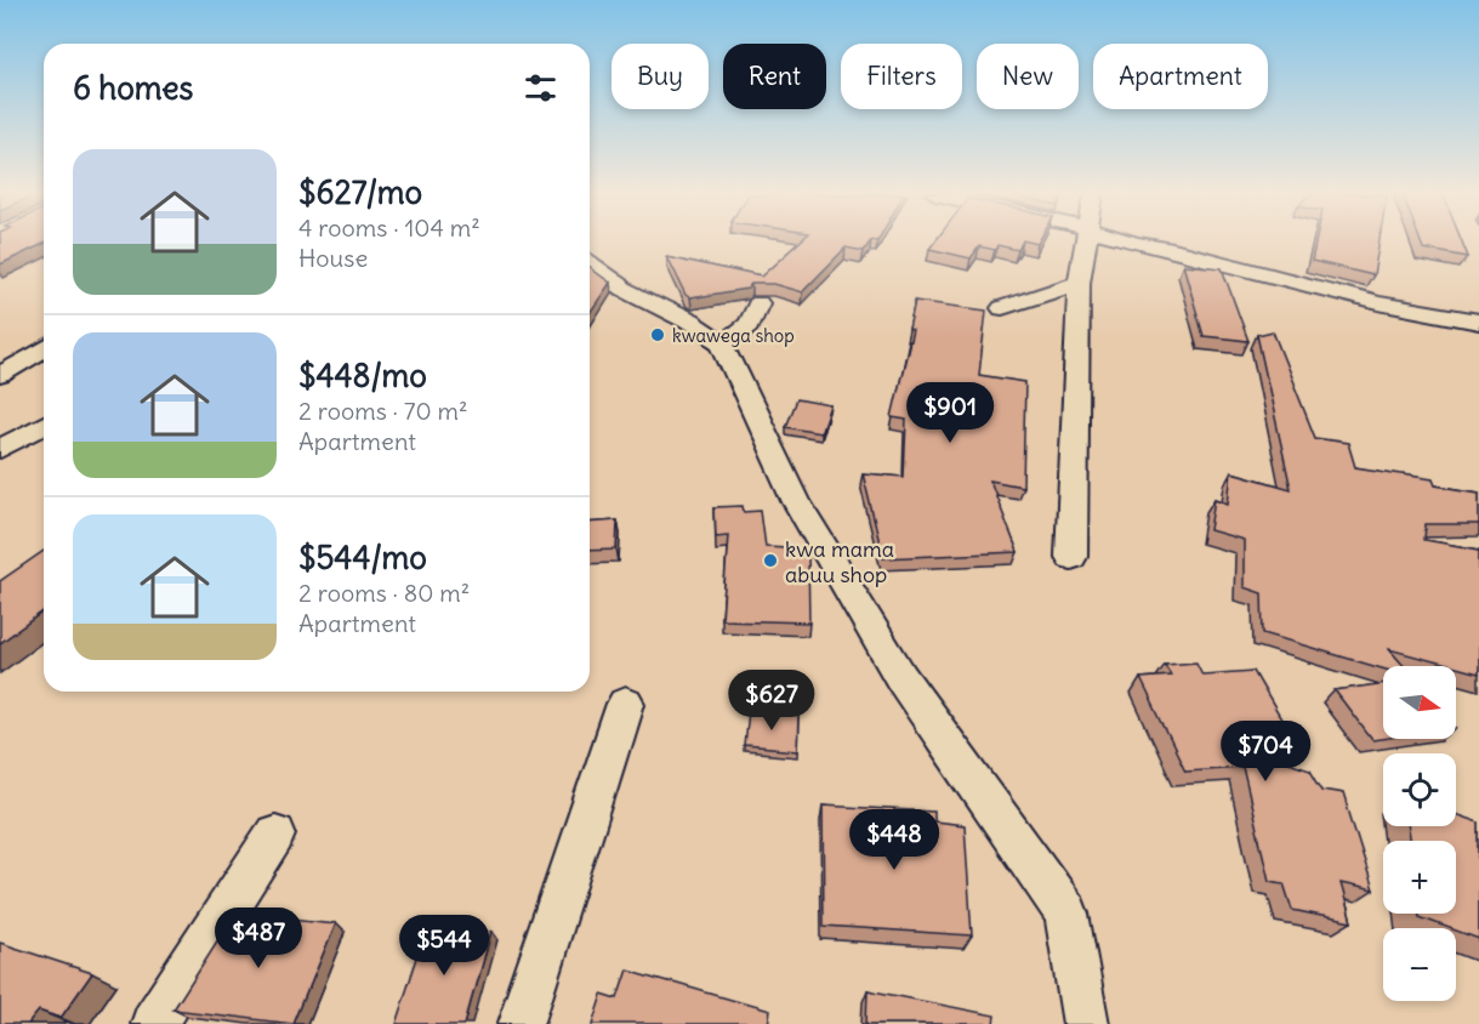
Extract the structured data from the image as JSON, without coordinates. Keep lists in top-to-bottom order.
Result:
{
  "places": ["kwawega shop", "kwa mama abuu shop"],
  "north": "right",
  "page": {
    "chip": [
      "Buy",
      "Rent",
      "Filters",
      "New",
      "Apartment"
    ],
    "heading": "6 homes",
    "list": [
      {
        "name": "$627/mo",
        "note": "4 rooms · 104 m² · House"
      },
      {
        "name": "$448/mo",
        "note": "2 rooms · 70 m² · Apartment"
      },
      {
        "name": "$544/mo",
        "note": "2 rooms · 80 m² · Apartment"
      }
    ],
    "price": [
      "$901",
      "$627",
      "$704",
      "$448",
      "$487",
      "$544"
    ],
    "map_buttons": ["+", "−"]
  }
}
